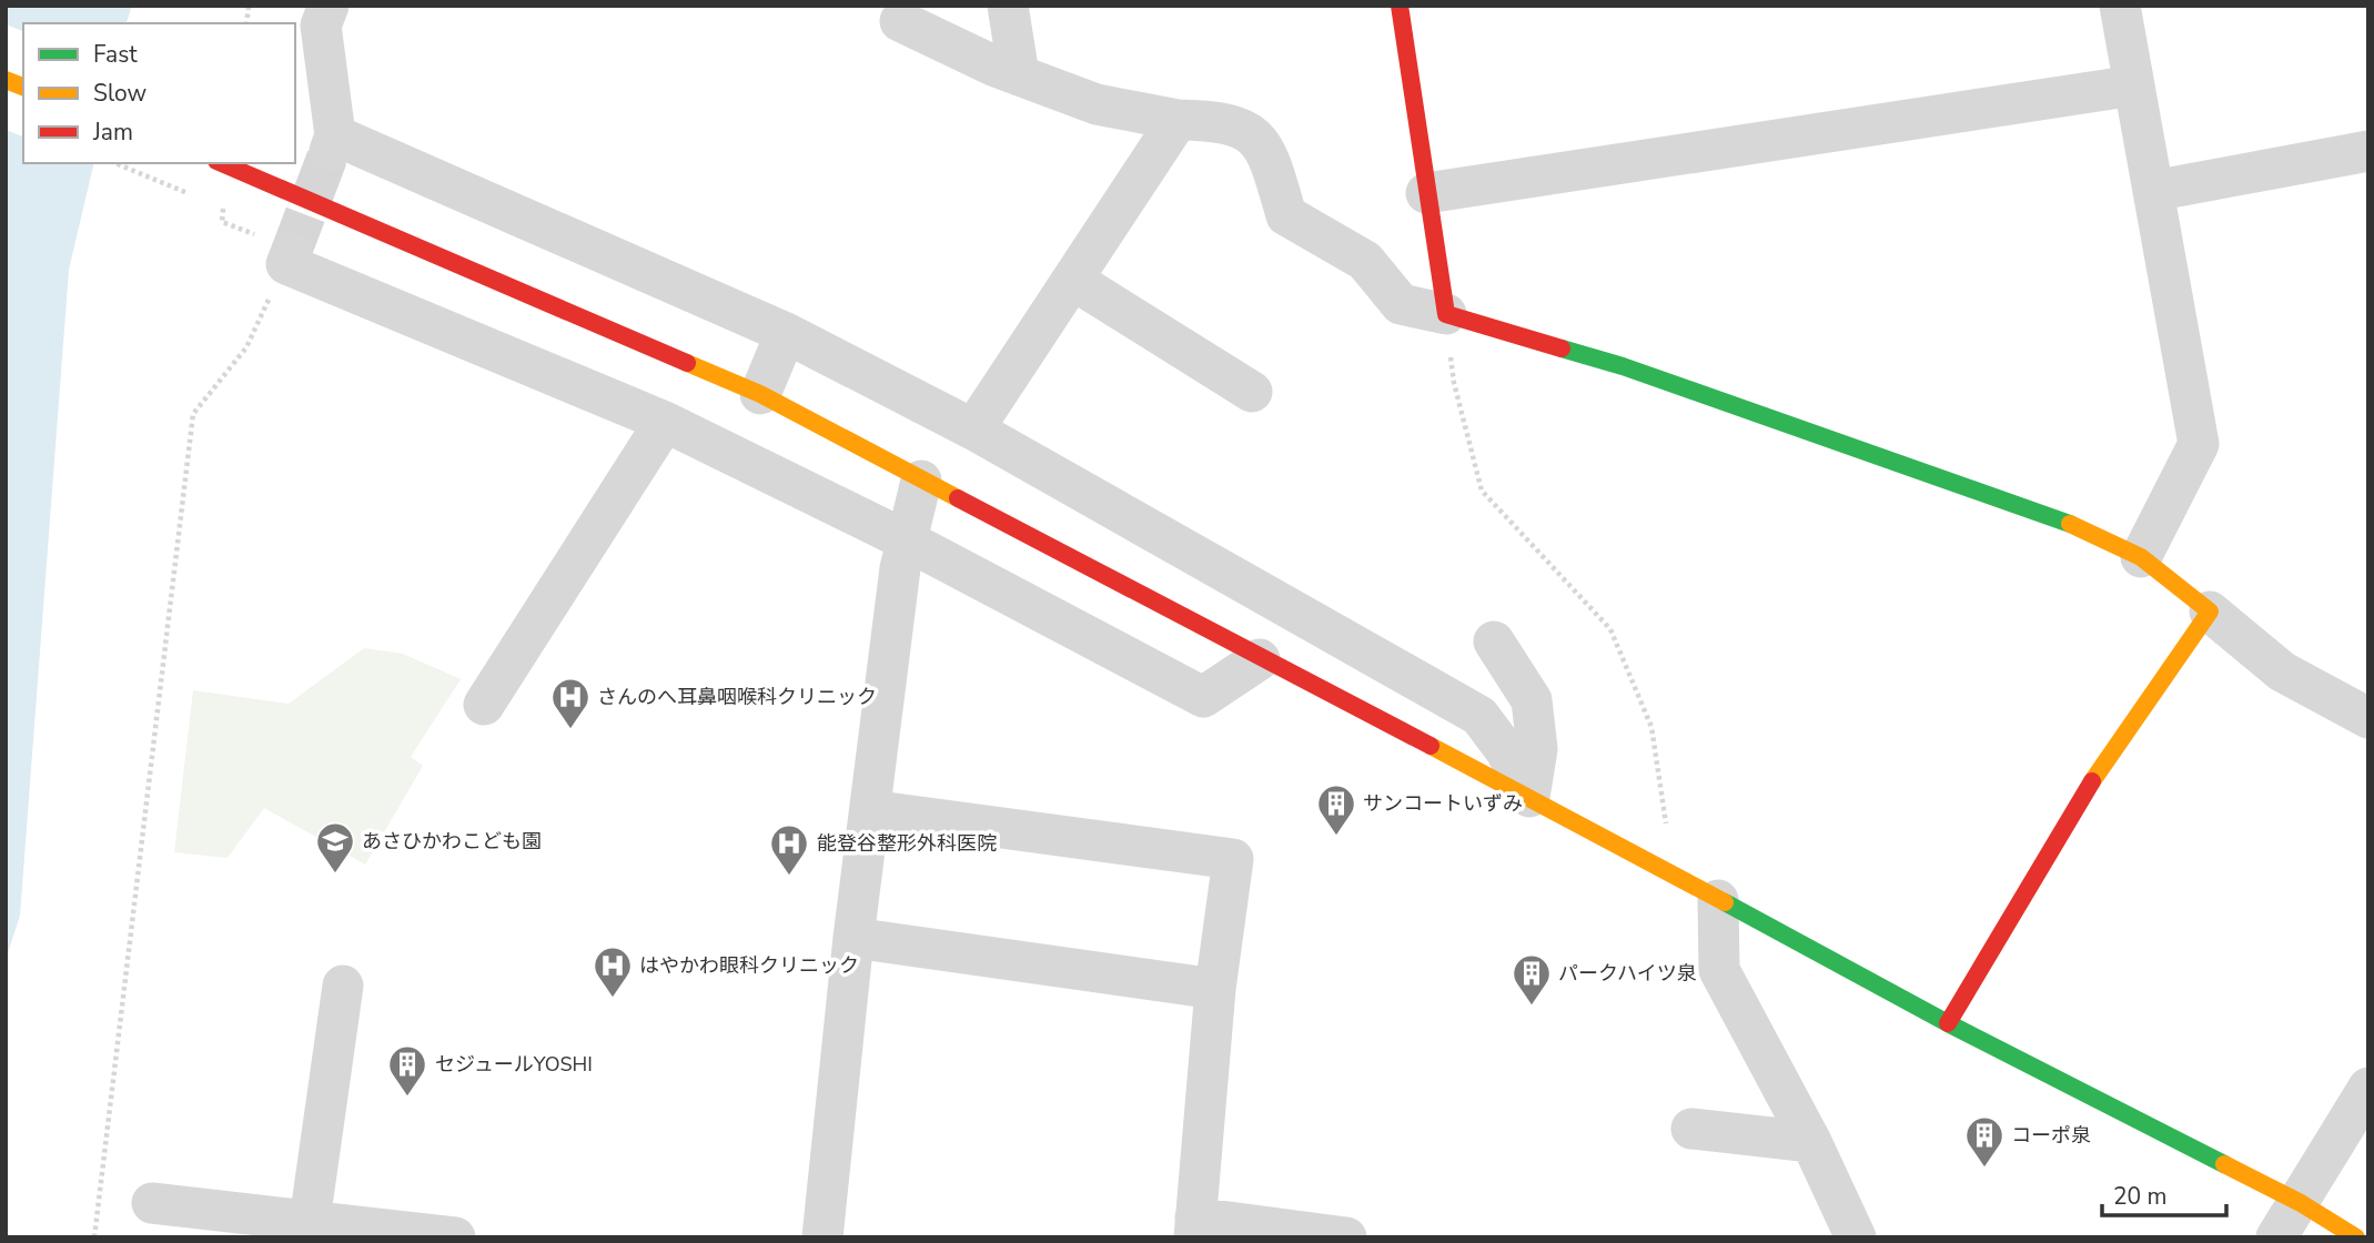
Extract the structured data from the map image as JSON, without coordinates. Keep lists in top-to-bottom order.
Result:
{
  "places": {
    "hospital": ["さんのへ耳鼻咽喉科クリニック", "能登谷整形外科医院", "はやかわ眼科クリニック"],
    "building": [
      "サンコートいずみ",
      "パークハイツ泉",
      "セジュールYOSHI",
      "コーポ泉"
    ],
    "school or university": ["あさひかわこども園"]
  },
  "legend": ["Fast", "Slow", "Jam"],
  "scale_bar": "20 m"
}
